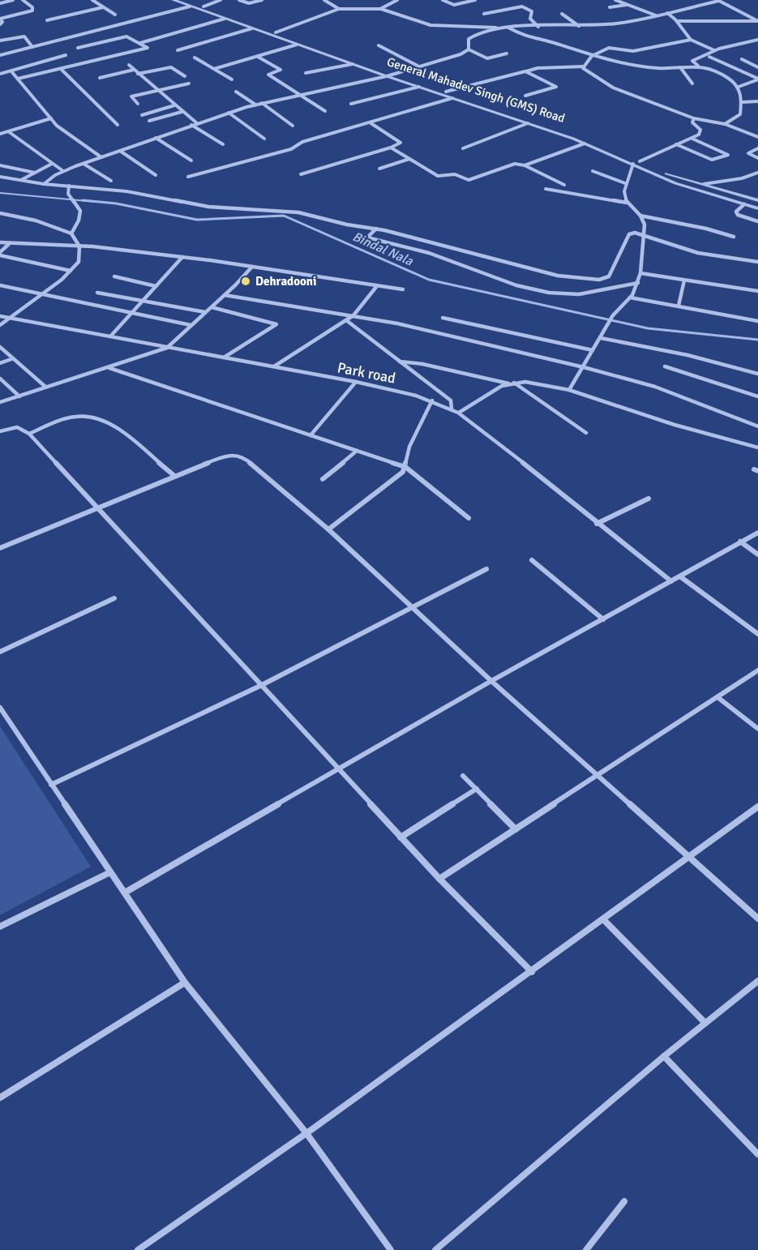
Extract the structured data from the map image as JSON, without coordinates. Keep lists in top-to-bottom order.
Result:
{
  "streets": {
    "street": ["General Mahadev Singh (GMS) Road", "Park road"]
  },
  "water": ["Bindal Nala"],
  "places": ["Dehradooni"]
}
